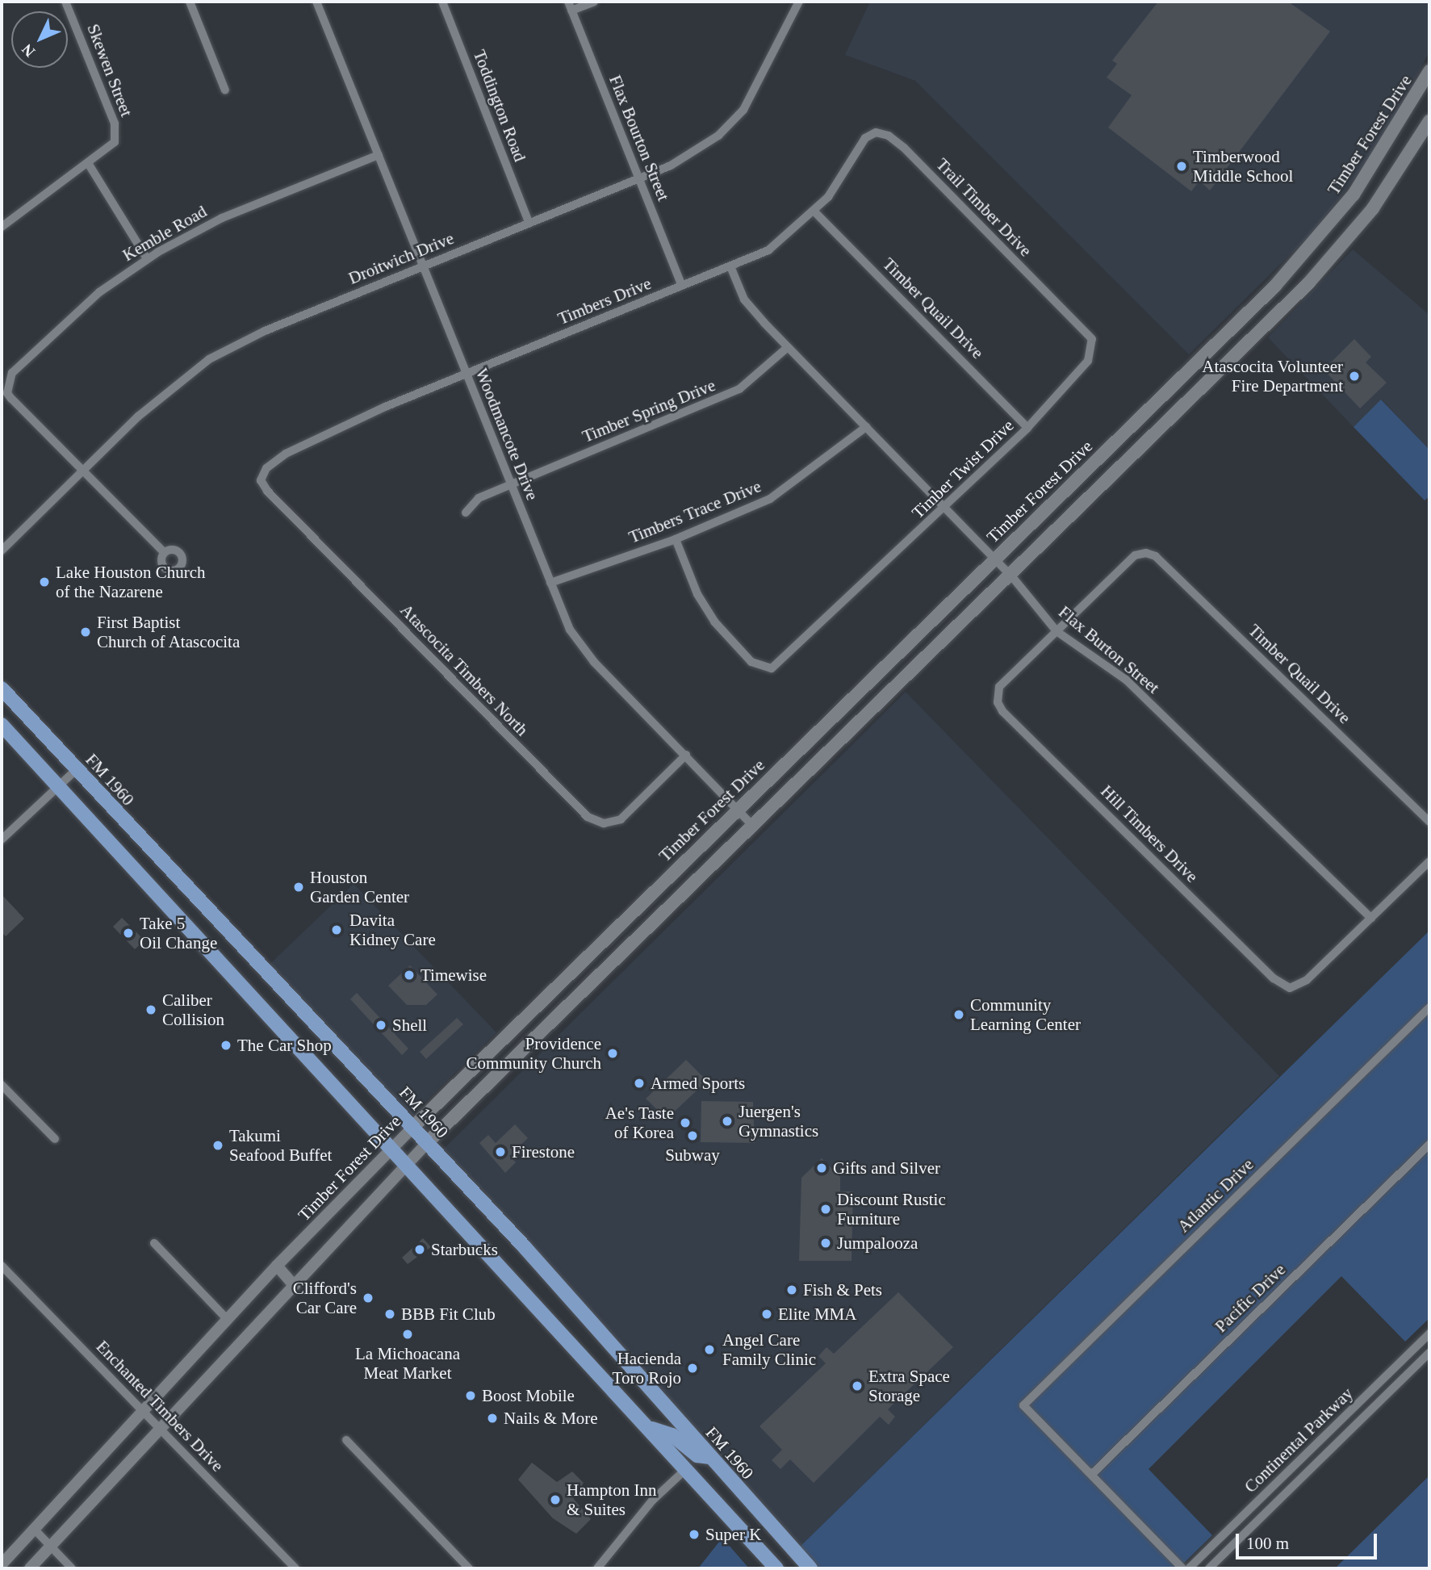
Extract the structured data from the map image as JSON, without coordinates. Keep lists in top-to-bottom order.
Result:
{
  "streets": {
    "main road": ["Timber Forest Drive", "FM 1960"],
    "street": [
      "Skewen Street",
      "Toddington Road",
      "Flax Bourton Street",
      "Trail Timber Drive",
      "Kemble Road",
      "Droitwich Drive",
      "Timbers Drive",
      "Timber Quail Drive",
      "Timber Spring Drive",
      "Woodmancote Drive",
      "Timber Twist Drive",
      "Timbers Trace Drive",
      "Flax Burton Street",
      "Atascocita Timbers North",
      "Hill Timbers Drive",
      "Atlantic Drive",
      "Pacific Drive",
      "Enchanted Timbers Drive",
      "Continental Parkway"
    ]
  },
  "crossings": [
    ["Toddington Road", "Droitwich Drive"],
    ["Timber Forest Drive", "Woodmancote Drive"],
    ["Timber Forest Drive", "Flax Burton Street"],
    ["Timber Forest Drive", "FM 1960"],
    ["Timber Forest Drive", "Enchanted Timbers Drive"],
    ["Flax Bourton Street", "Droitwich Drive"],
    ["Flax Bourton Street", "Timbers Drive"],
    ["Trail Timber Drive", "Timbers Drive"],
    ["Trail Timber Drive", "Timber Twist Drive"],
    ["Kemble Road", "Droitwich Drive"],
    ["Kemble Road", "Woodmancote Drive"],
    ["Droitwich Drive", "Woodmancote Drive"],
    ["Timbers Drive", "Timber Quail Drive"],
    ["Timbers Drive", "Woodmancote Drive"],
    ["Timbers Drive", "Flax Burton Street"],
    ["Timbers Drive", "Atascocita Timbers North"],
    ["Timber Quail Drive", "Timber Twist Drive"],
    ["Timber Quail Drive", "Flax Burton Street"],
    ["Timber Quail Drive", "Hill Timbers Drive"],
    ["Timber Spring Drive", "Woodmancote Drive"],
    ["Timber Spring Drive", "Flax Burton Street"],
    ["Woodmancote Drive", "Timbers Trace Drive"],
    ["Woodmancote Drive", "Atascocita Timbers North"],
    ["Timber Twist Drive", "Timbers Trace Drive"],
    ["Timber Twist Drive", "Flax Burton Street"],
    ["Timbers Trace Drive", "Flax Burton Street"],
    ["Flax Burton Street", "Hill Timbers Drive"],
    ["Atlantic Drive", "Pacific Drive"]
  ],
  "places": [
    "Timberwood Middle School",
    "Atascocita Volunteer Fire Department",
    "Lake Houston Church of the Nazarene",
    "First Baptist Church of Atascocita",
    "Houston Garden Center",
    "Davita Kidney Care",
    "Take 5 Oil Change",
    "Timewise",
    "Caliber Collision",
    "Community Learning Center",
    "Shell",
    "The Car Shop",
    "Providence Community Church",
    "Armed Sports",
    "Juergen's Gymnastics",
    "Ae's Taste of Korea",
    "Subway",
    "Takumi Seafood Buffet",
    "Firestone",
    "Gifts and Silver",
    "Discount Rustic Furniture",
    "Jumpalooza",
    "Starbucks",
    "Fish & Pets",
    "Clifford's Car Care",
    "BBB Fit Club",
    "Elite MMA",
    "La Michoacana Meat Market",
    "Angel Care Family Clinic",
    "Hacienda Toro Rojo",
    "Extra Space Storage",
    "Boost Mobile",
    "Nails & More",
    "Hampton Inn & Suites",
    "Super K"
  ],
  "scale_bar": "100 m",
  "north": "bottom left"
}
